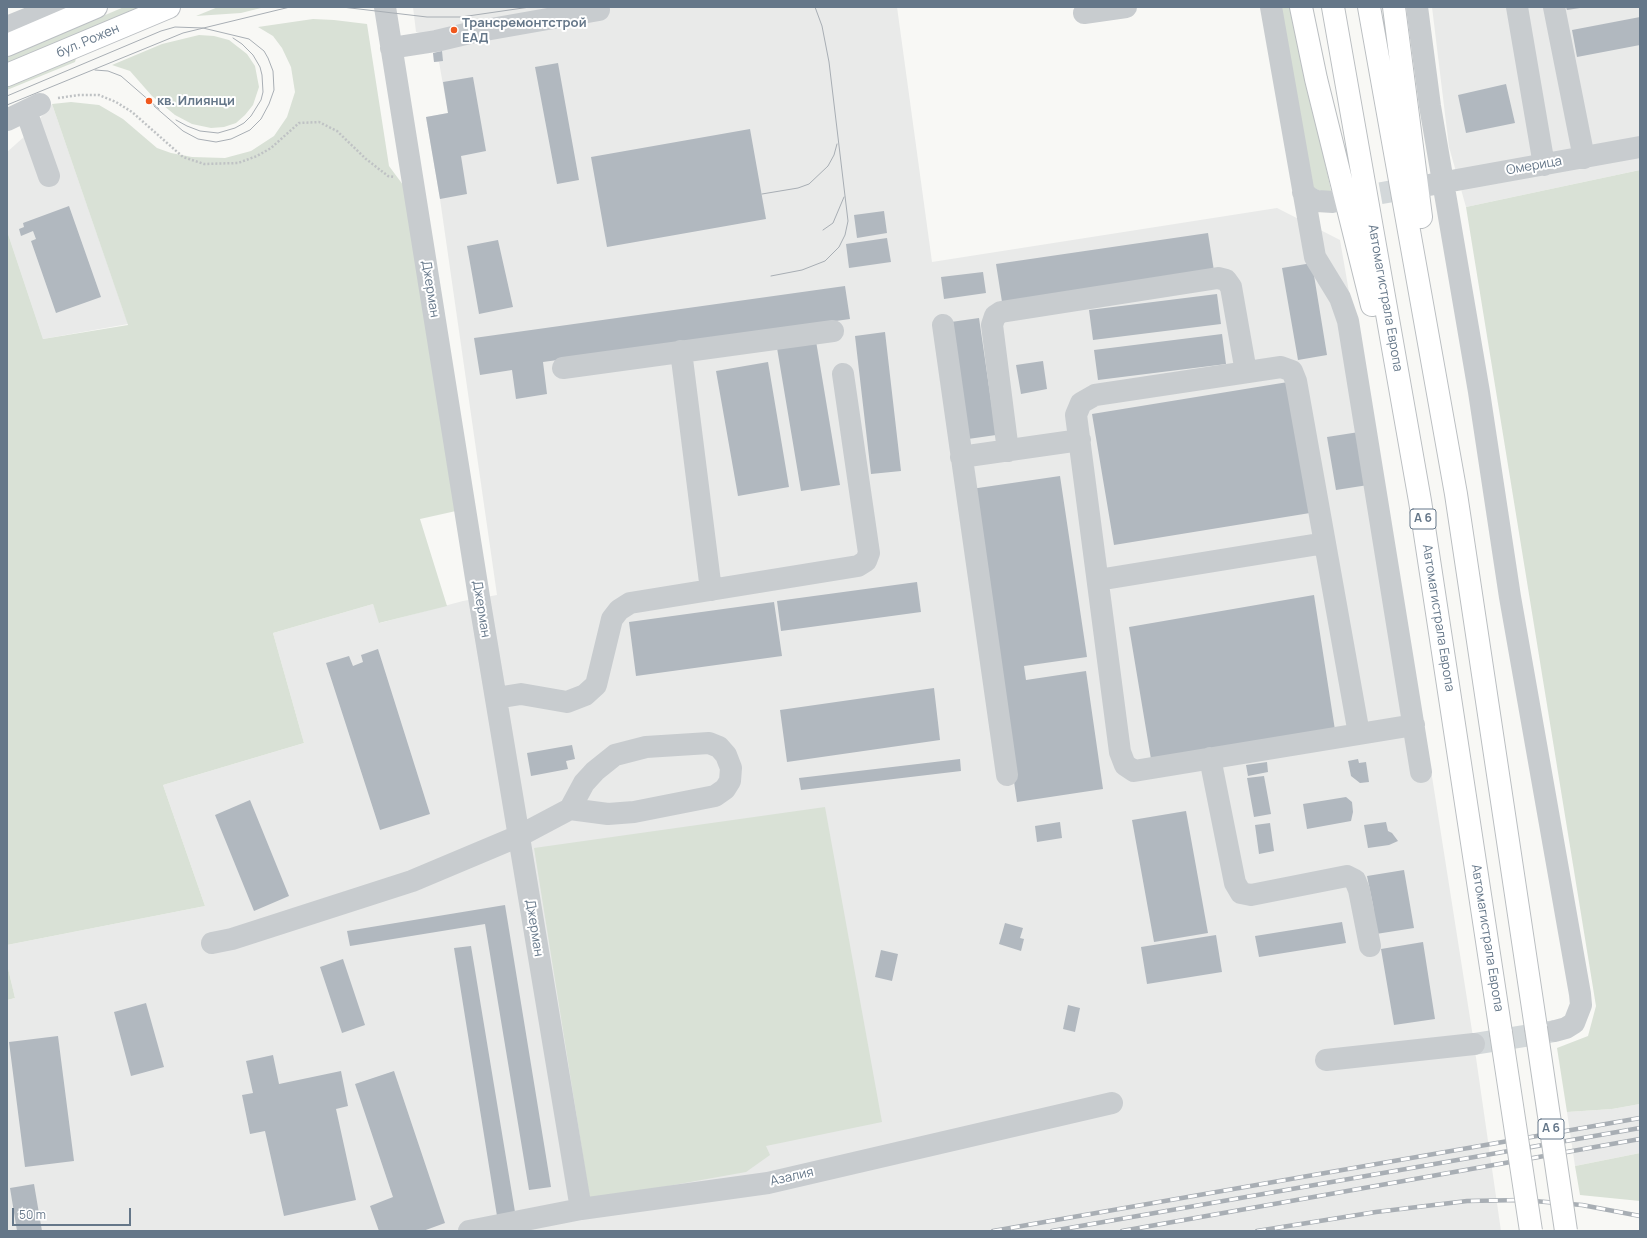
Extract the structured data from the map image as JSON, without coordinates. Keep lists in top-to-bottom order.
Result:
{
  "streets": {
    "main road": ["бул. Рожен", "Автомагистрала Европа", "A 6"],
    "street": ["Омерица", "Джерман", "Азалия"]
  },
  "crossings": [
    ["Джерман", "Азалия"]
  ],
  "places": ["Трансремонтстрой ЕАД", "кв. Илиянци"],
  "scale_bar": "50 m"
}
